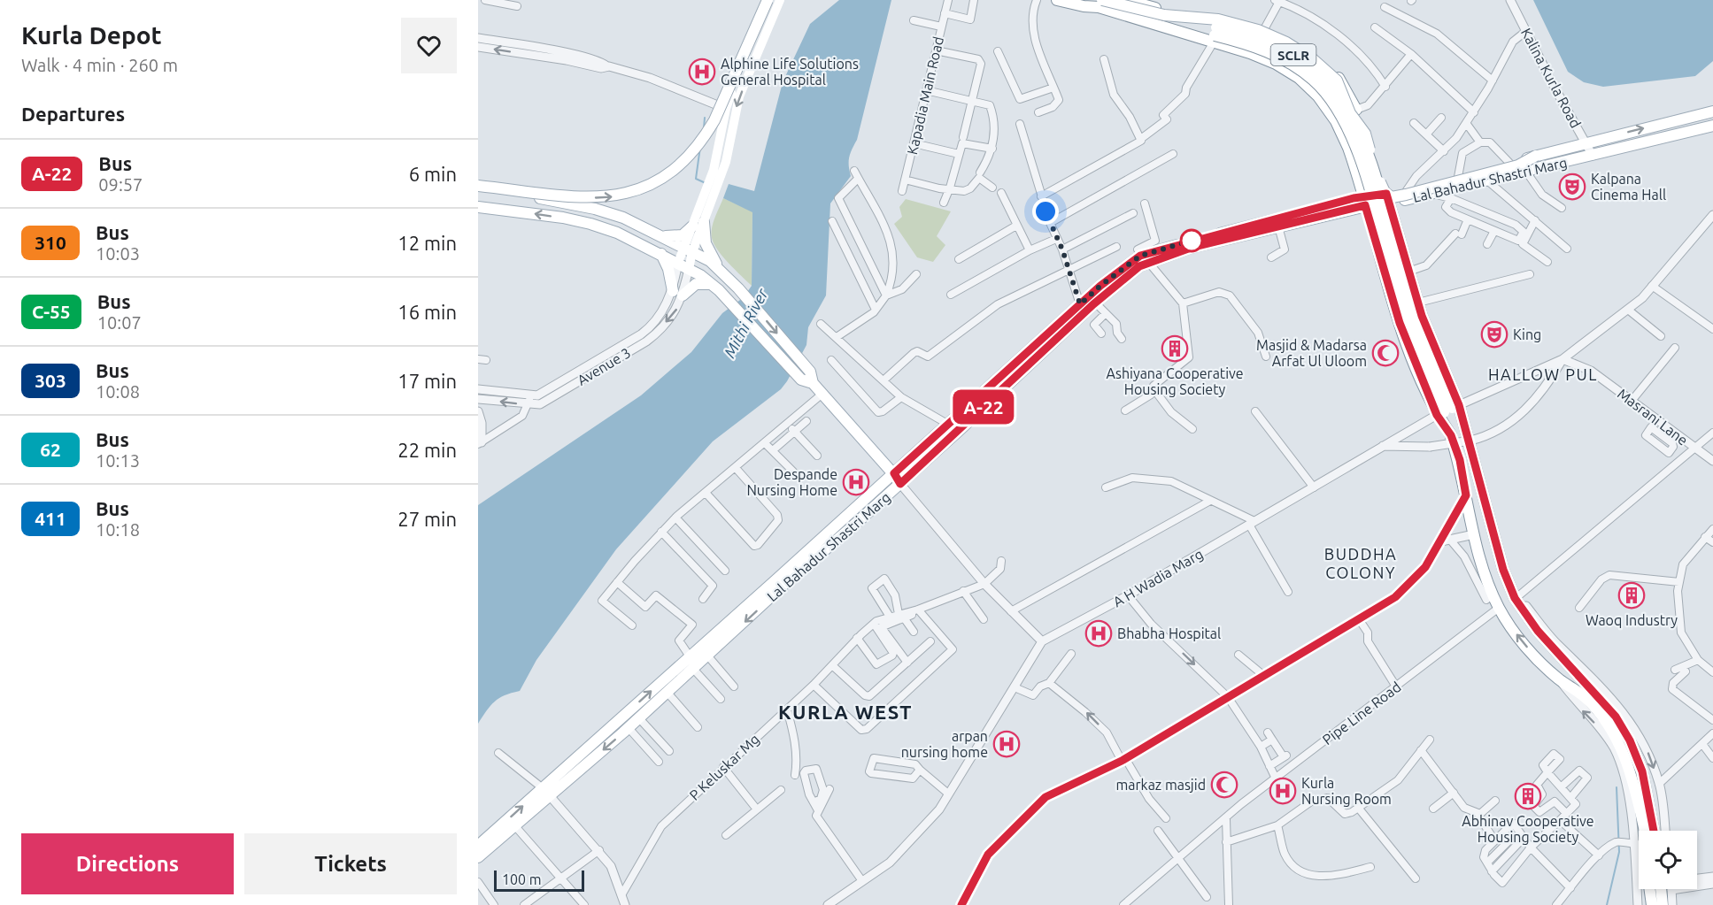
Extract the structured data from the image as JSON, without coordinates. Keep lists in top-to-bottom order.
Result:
{
  "streets": {
    "main road": ["SCLR", "Lal Bahadur Shastri Marg"],
    "street": [
      "Kalina Kurla Road",
      "Kapadia Main Road",
      "Avenue 3",
      "Masrani Lane",
      "A H Wadia Marg",
      "Pipe Line Road",
      "P Keluskar Mg"
    ]
  },
  "crossings": [
    ["SCLR", "A H Wadia Marg"],
    ["SCLR", "Pipe Line Road"],
    ["Kalina Kurla Road", "Lal Bahadur Shastri Marg"],
    ["Masrani Lane", "A H Wadia Marg"]
  ],
  "districts": ["HALLOW PUL", "BUDDHA COLONY", "KURLA WEST"],
  "water": ["Mithi River"],
  "places": {
    "hospital": [
      "Alphine Life Solutions General Hospital",
      "Despande Nursing Home",
      "Bhabha Hospital",
      "arpan nursing home",
      "Kurla Nursing Room"
    ],
    "theatre": ["Kalpana Cinema Hall", "King"],
    "building": ["Ashiyana Cooperative Housing Society", "Waoq Industry", "Abhinav Cooperative Housing Society"],
    "mosque": ["Masjid & Madarsa Arfat Ul Uloom", "markaz masjid"]
  },
  "lines": ["bus line A-22"],
  "scale_bar": "100 m",
  "page": {
    "heading": [
      ["Kurla Depot", "Walk · 4 min · 260 m"],
      "Departures"
    ],
    "on_map": "A-22",
    "list": [
      {
        "mark": "A-22",
        "name": "Bus",
        "note": "09:57",
        "value": "6 min"
      },
      {
        "mark": "310",
        "name": "Bus",
        "note": "10:03",
        "value": "12 min"
      },
      {
        "mark": "C-55",
        "name": "Bus",
        "note": "10:07",
        "value": "16 min"
      },
      {
        "mark": "303",
        "name": "Bus",
        "note": "10:08",
        "value": "17 min"
      },
      {
        "mark": "62",
        "name": "Bus",
        "note": "10:13",
        "value": "22 min"
      },
      {
        "mark": "411",
        "name": "Bus",
        "note": "10:18",
        "value": "27 min"
      }
    ],
    "buttons": ["Directions", "Tickets"],
    "scale": "100 m"
  }
}
